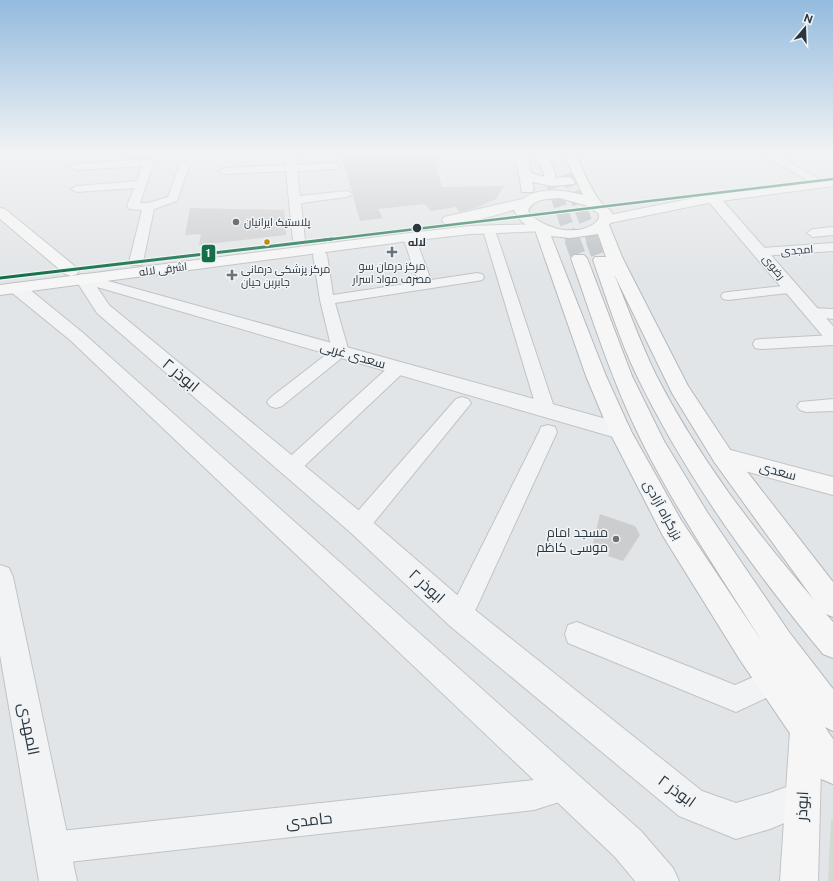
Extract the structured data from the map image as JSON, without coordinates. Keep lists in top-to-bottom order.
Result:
{
  "streets": {
    "main road": [
      "اشرفی لاله",
      "سعدی",
      "بزرگراه آزادی",
      "ابوذر"
    ],
    "street": [
      "امجدی",
      "رضوی",
      "سعدی غربی",
      "ابوذر ۲",
      "المهدی",
      "حامدی"
    ]
  },
  "crossings": [
    ["امجدی", "رضوی"],
    ["اشرفی لاله", "سعدی غربی"],
    ["اشرفی لاله", "ابوذر ۲"],
    ["اشرفی لاله", "بزرگراه آزادی"],
    ["سعدی غربی", "ابوذر ۲"],
    ["سعدی غربی", "بزرگراه آزادی"],
    ["ابوذر ۲", "ابوذر"],
    ["سعدی", "بزرگراه آزادی"],
    ["بزرگراه آزادی", "ابوذر"],
    ["المهدی", "حامدی"]
  ],
  "places": {
    "other": ["پلاستیک ایرانیان", "لاله", "مسجد امام موسی کاظم"],
    "health": ["مرکز درمان سو مصرف مواد اسرار", "مرکز پزشکی درمانی جابربن حیان"]
  },
  "lines": ["transit line 1"],
  "north": "top"
}
